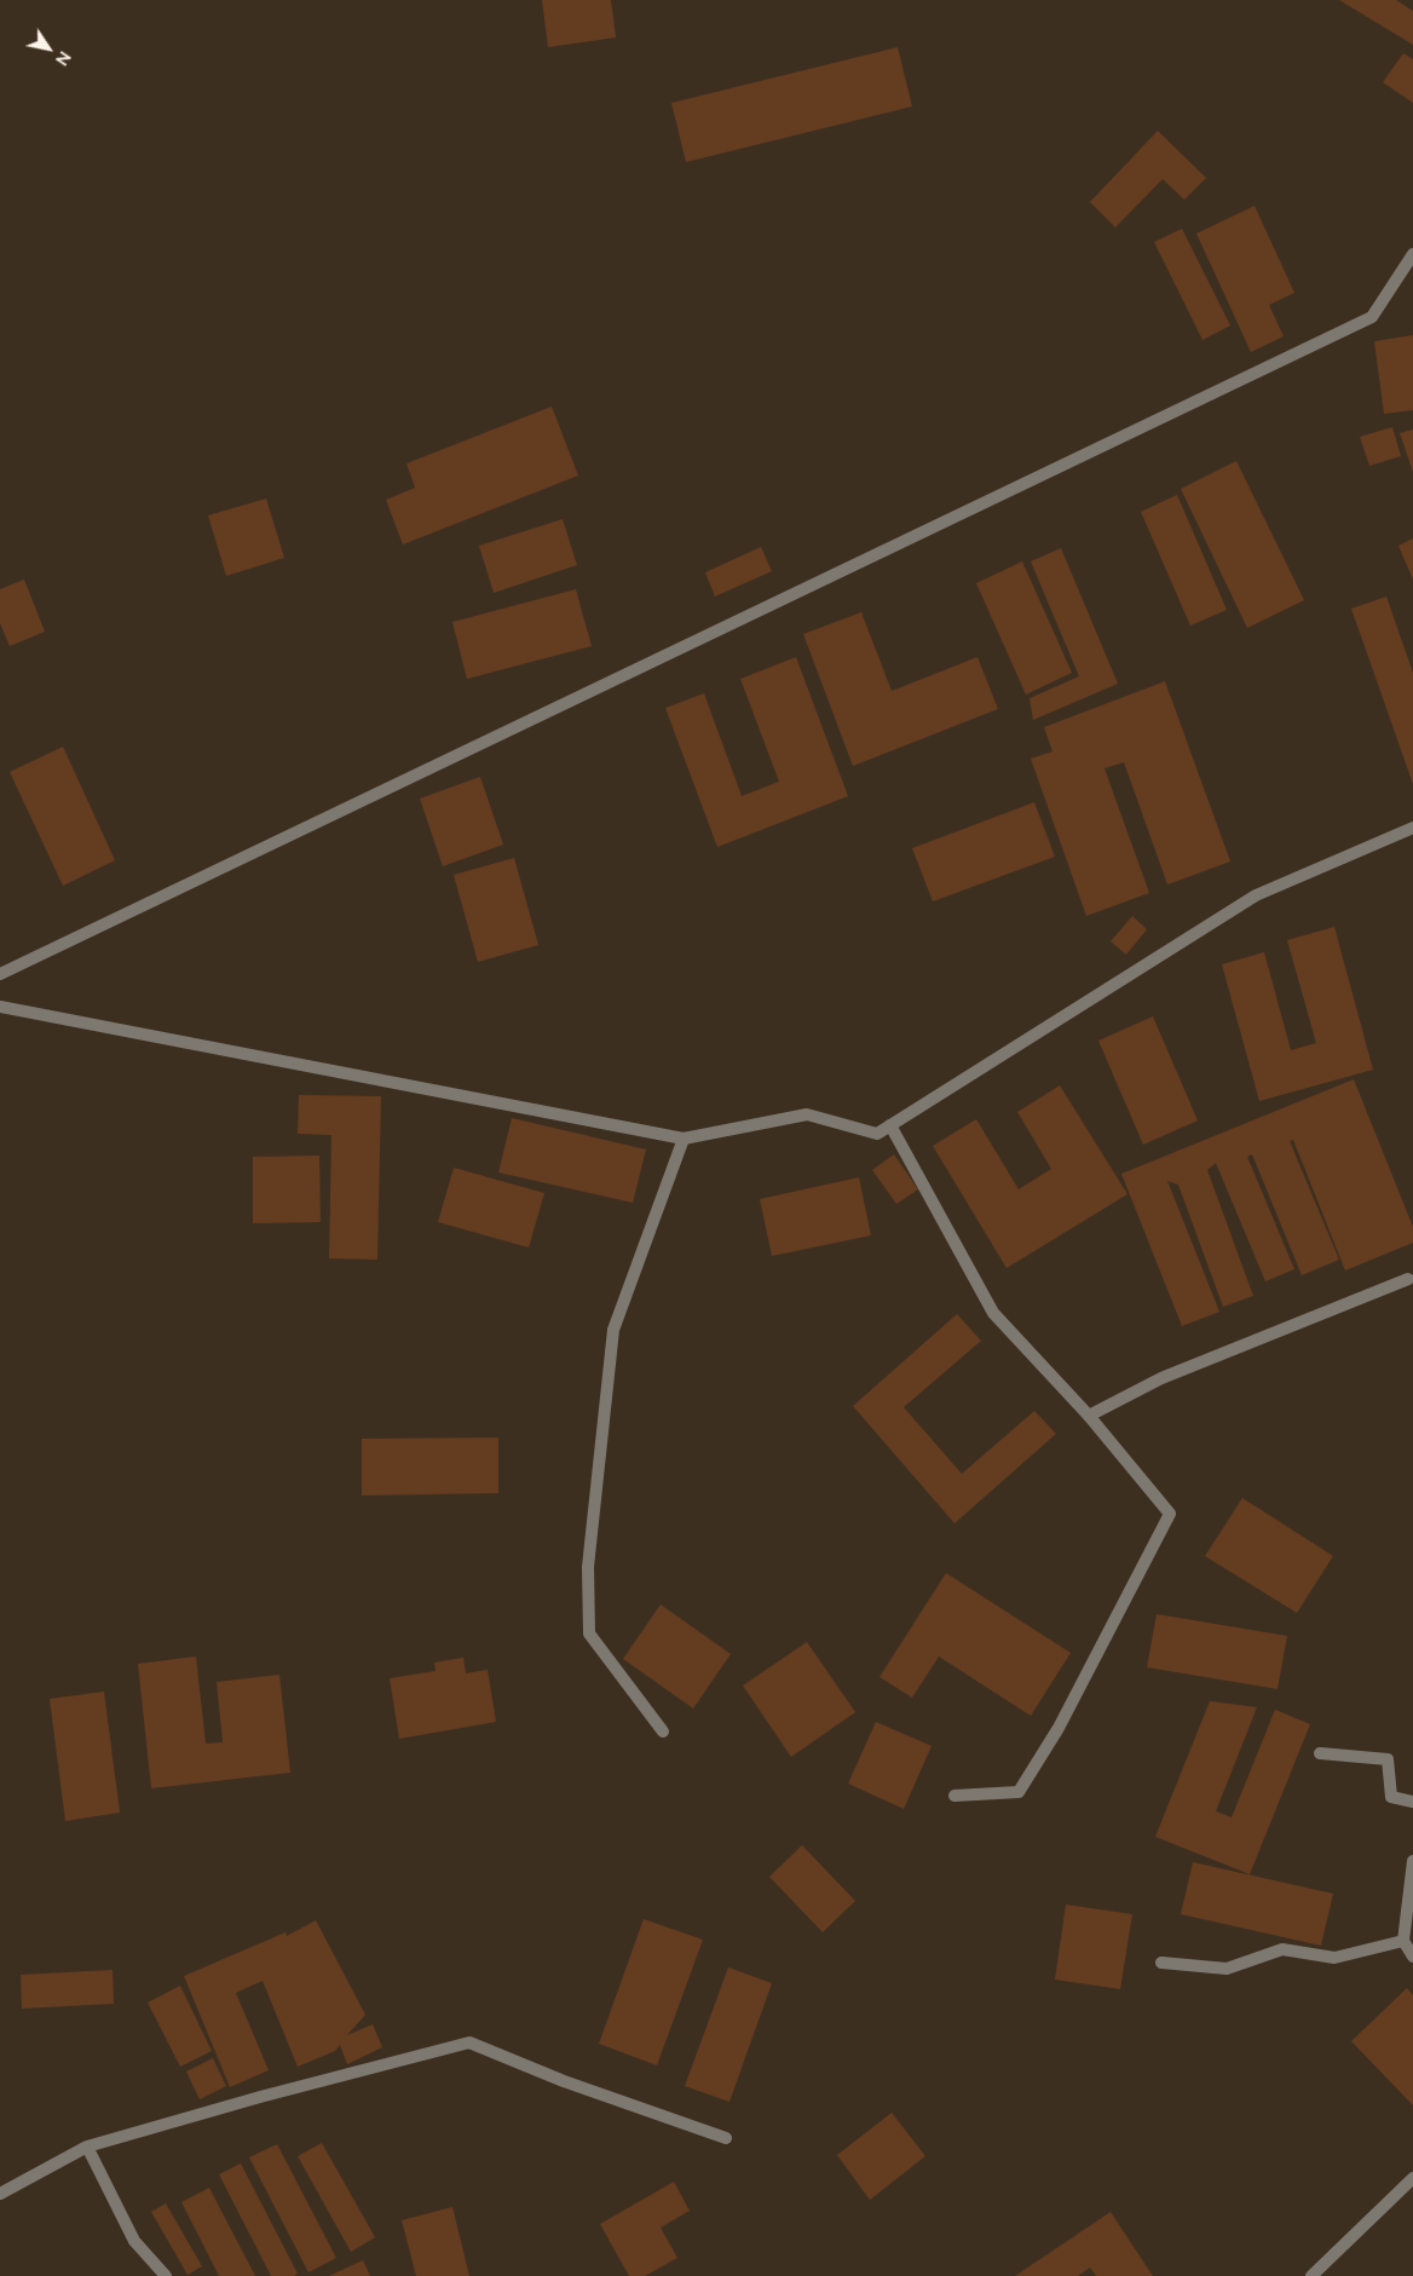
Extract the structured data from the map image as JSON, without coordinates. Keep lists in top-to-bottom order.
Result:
{
  "north": "bottom right"
}
